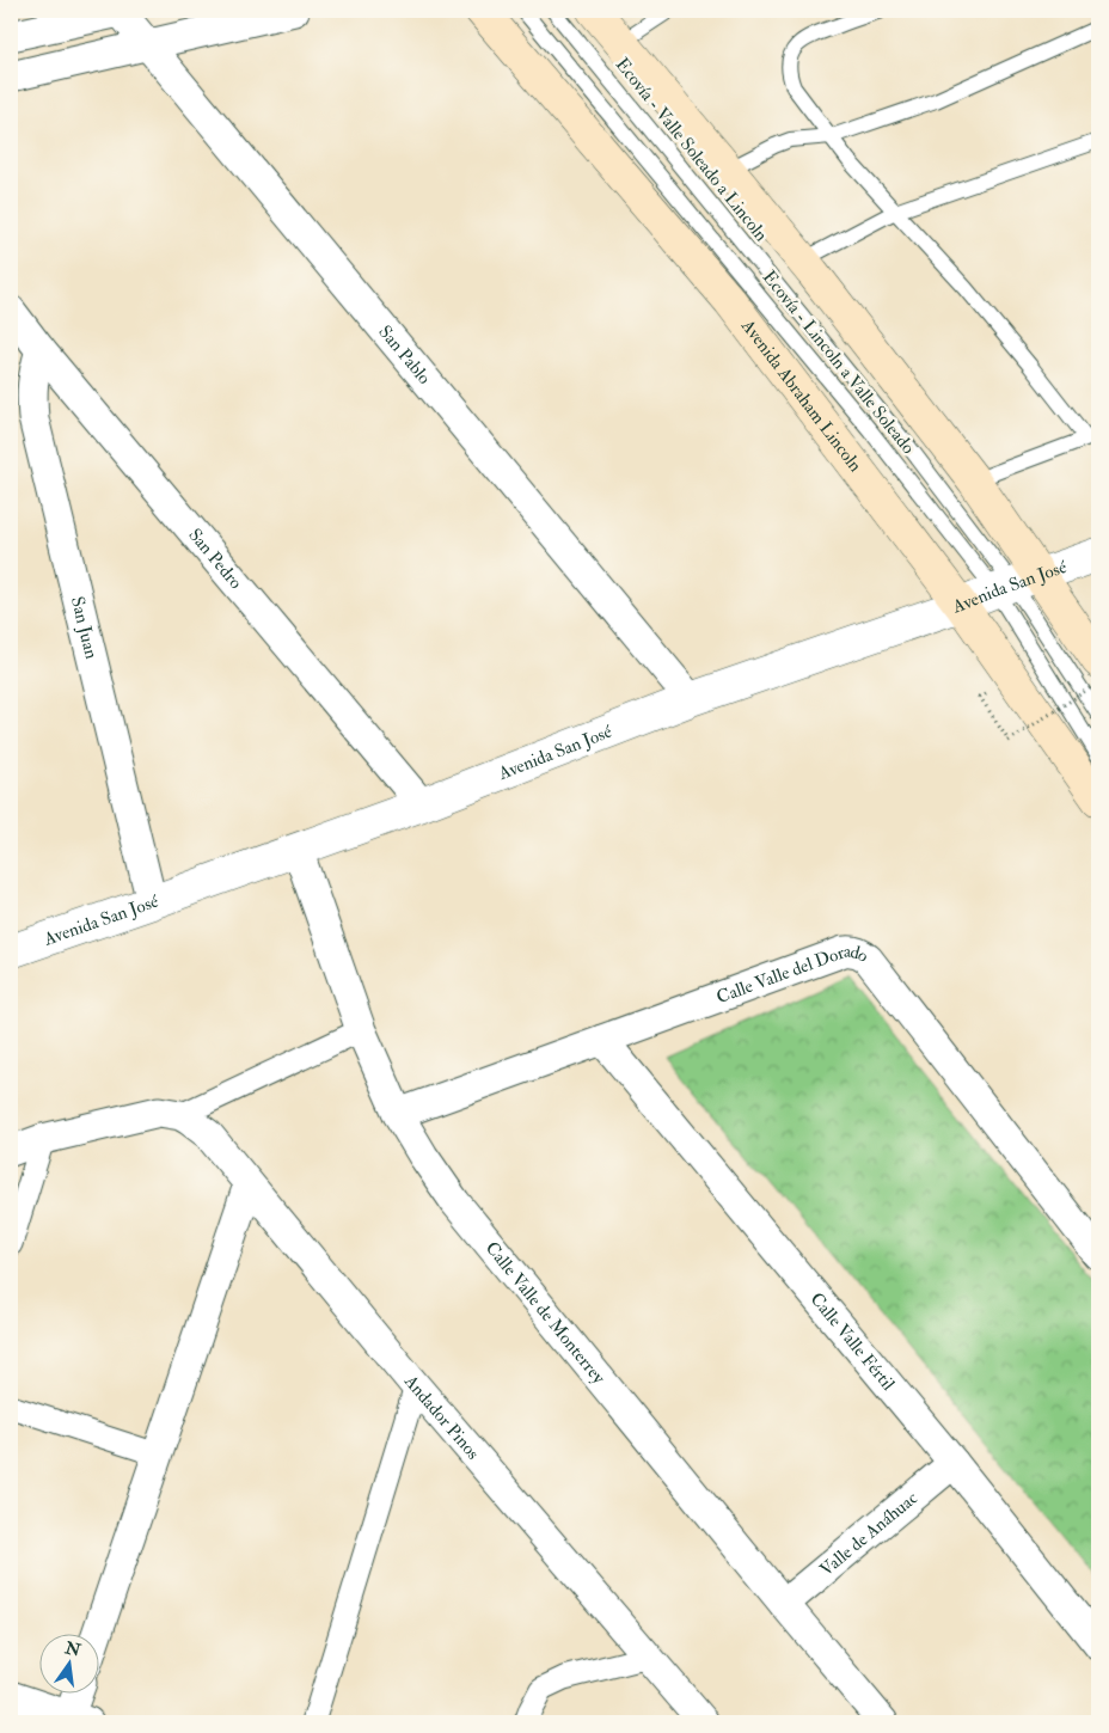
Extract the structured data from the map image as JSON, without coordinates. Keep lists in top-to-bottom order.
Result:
{
  "streets": {
    "main road": ["Avenida Abraham Lincoln"],
    "street": [
      "San Pablo",
      "San Pedro",
      "Avenida San José",
      "San Juan",
      "Calle Valle del Dorado",
      "Calle Valle de Monterrey",
      "Calle Valle Fértil",
      "Andador Pinos",
      "Valle de Anáhuac"
    ],
    "lane": ["Ecovía - Valle Soleado a Lincoln", "Ecovía - Lincoln a Valle Soleado"]
  },
  "crossings": [
    ["Ecovía - Valle Soleado a Lincoln", "Ecovía - Lincoln a Valle Soleado"],
    ["Ecovía - Valle Soleado a Lincoln", "Avenida San José"],
    ["San Pablo", "Avenida San José"],
    ["Ecovía - Lincoln a Valle Soleado", "Avenida San José"],
    ["Avenida Abraham Lincoln", "Avenida San José"],
    ["San Pedro", "Avenida San José"],
    ["San Pedro", "San Juan"],
    ["Avenida San José", "San Juan"],
    ["Avenida San José", "Calle Valle de Monterrey"],
    ["Calle Valle del Dorado", "Calle Valle de Monterrey"],
    ["Calle Valle del Dorado", "Calle Valle Fértil"],
    ["Calle Valle de Monterrey", "Valle de Anáhuac"],
    ["Calle Valle Fértil", "Valle de Anáhuac"]
  ],
  "north": "top"
}
